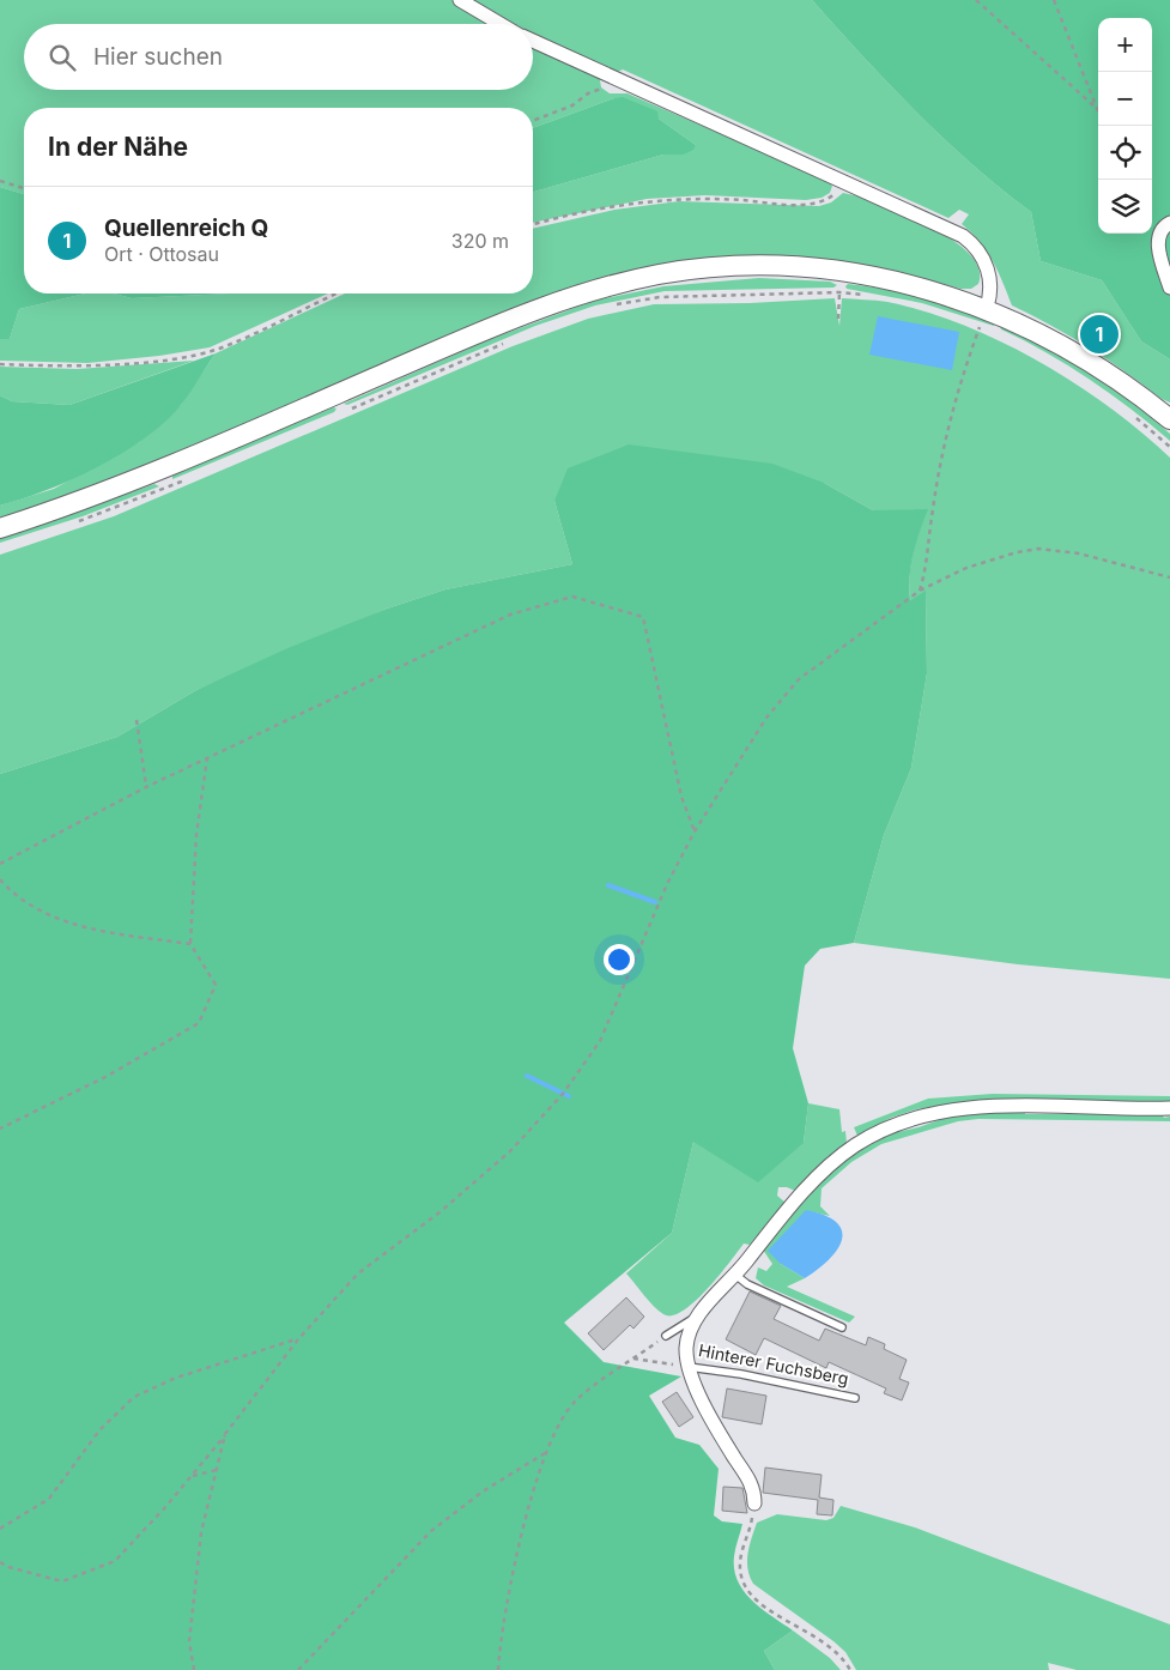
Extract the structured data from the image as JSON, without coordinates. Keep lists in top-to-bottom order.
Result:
{
  "streets": {
    "street": ["Hinterer Fuchsberg"]
  },
  "page": {
    "map_buttons": ["+", "−"],
    "search": "Hier suchen",
    "heading": "In der Nähe",
    "list": [
      {
        "mark": "1",
        "name": "Quellenreich Q",
        "note": "Ort · Ottosau",
        "value": "320 m"
      }
    ],
    "pins": "1"
  }
}
